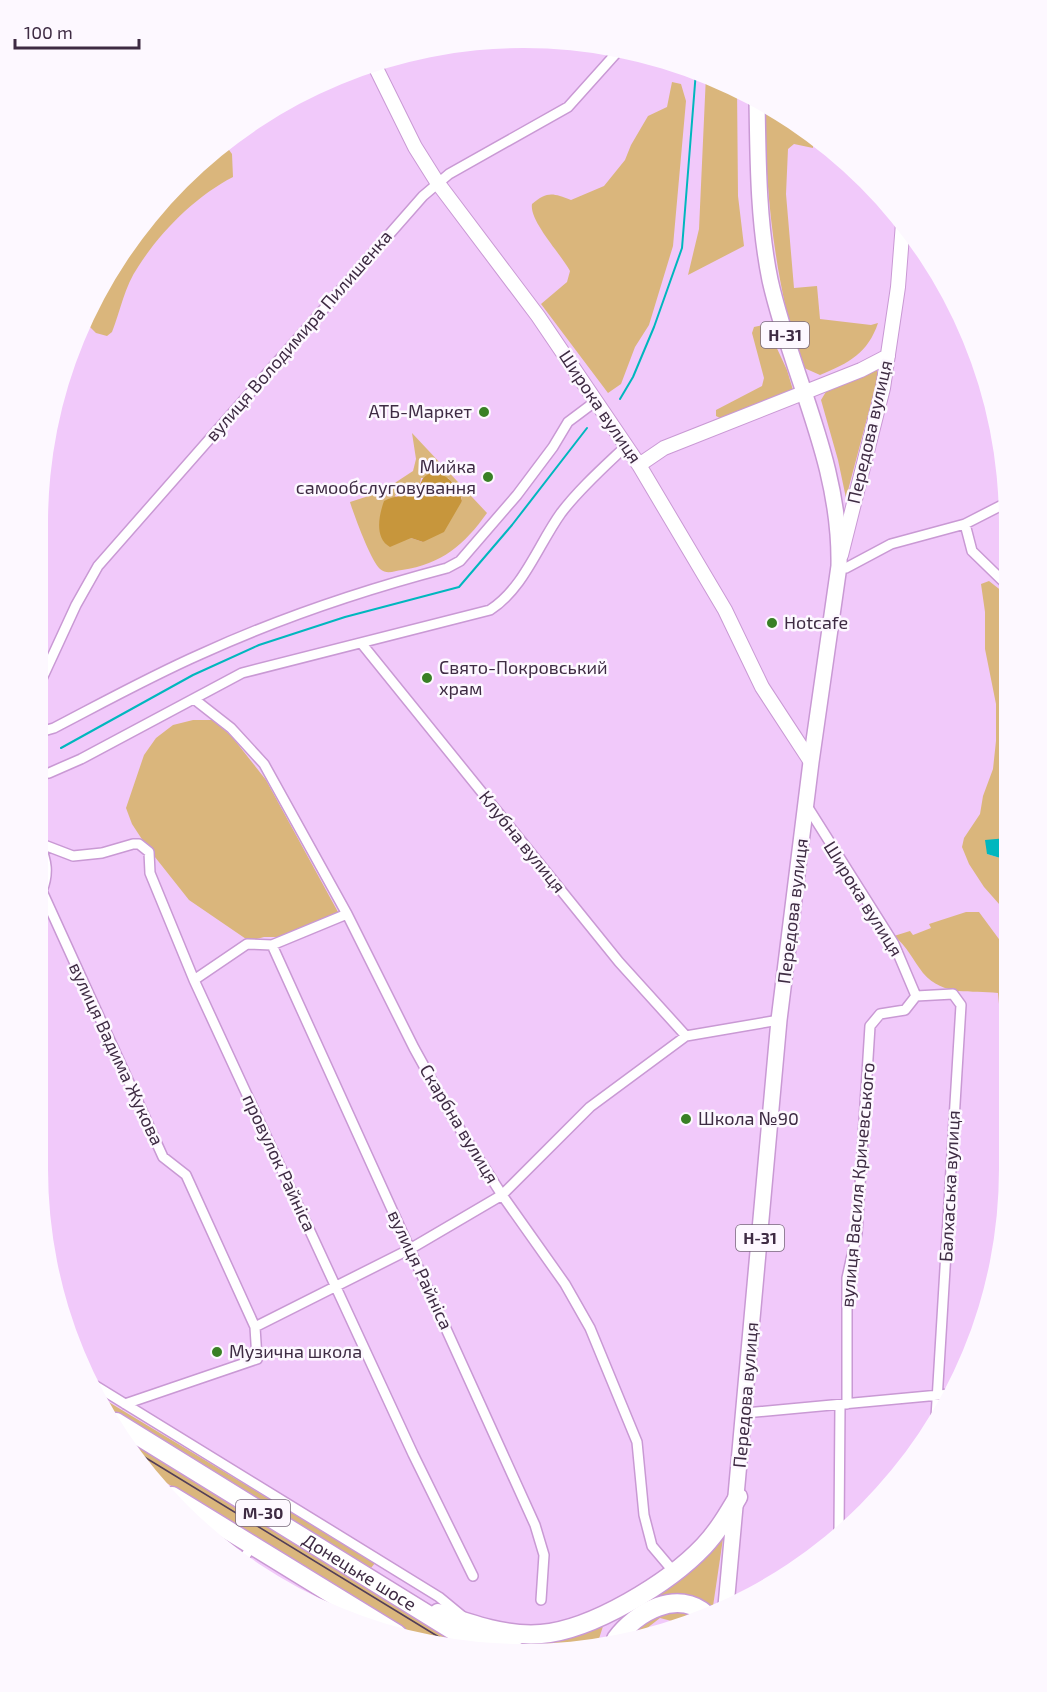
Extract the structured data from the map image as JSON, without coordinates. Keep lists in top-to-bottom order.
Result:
{
  "streets": {
    "highway": ["М-30", "Донецьке шосе"],
    "main road": ["Н-31", "Широка вулиця", "Передова вулиця"],
    "street": [
      "вулиця Володимира Пилишенка",
      "Клубна вулиця",
      "вулиця Вадима Жукова",
      "Скарбна вулиця",
      "провулок Райніса",
      "вулиця Василя Кричевського",
      "Балхаська вулиця",
      "вулиця Райніса"
    ]
  },
  "crossings": [
    ["Н-31", "Передова вулиця"],
    ["вулиця Володимира Пилишенка", "Широка вулиця"],
    ["Широка вулиця", "Передова вулиця"],
    ["Широка вулиця", "вулиця Василя Кричевського"],
    ["Широка вулиця", "Балхаська вулиця"],
    ["вулиця Василя Кричевського", "Балхаська вулиця"]
  ],
  "places": [
    "АТБ-Маркет",
    "Мийка самообслуговування",
    "Hotcafe",
    "Свято-Покровський храм",
    "Школа №90",
    "Музична школа"
  ],
  "scale_bar": "100 m"
}
